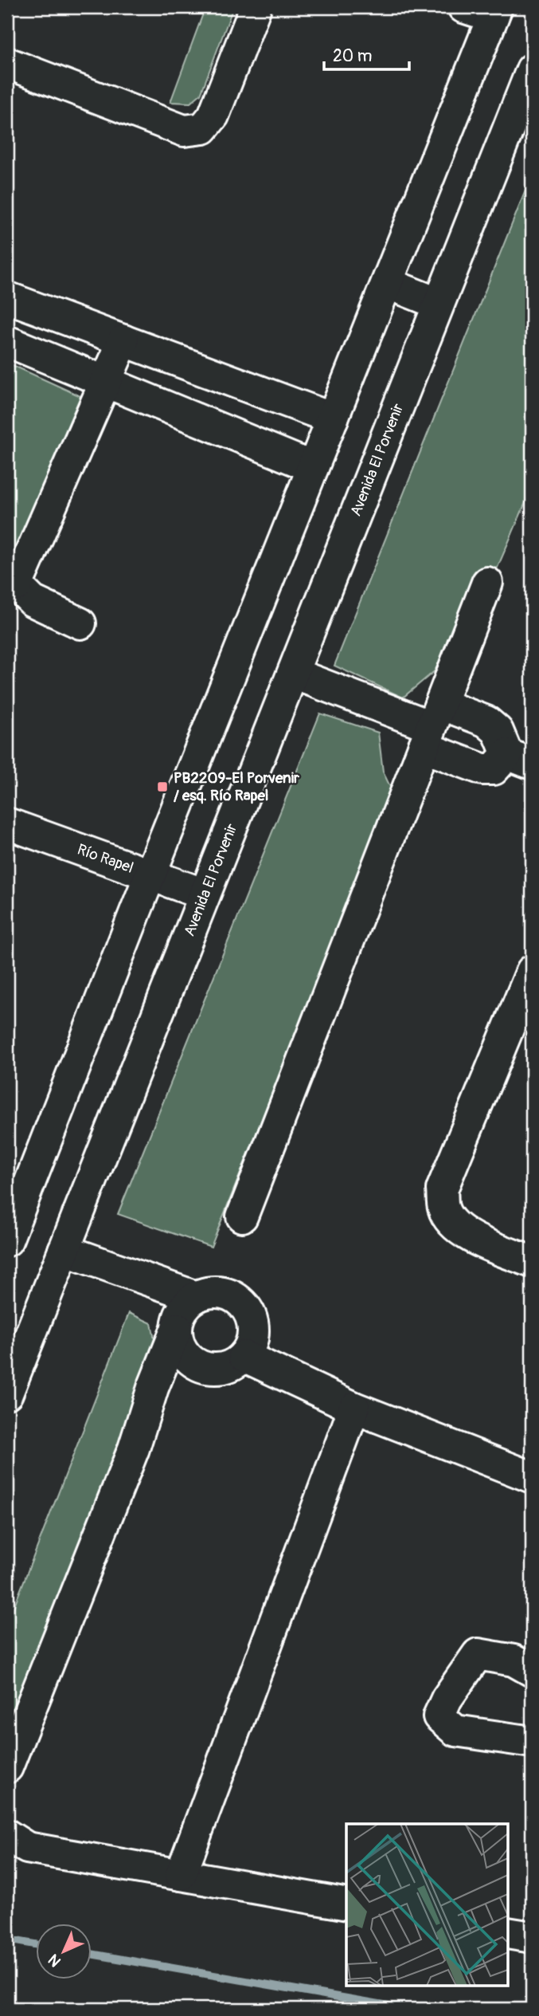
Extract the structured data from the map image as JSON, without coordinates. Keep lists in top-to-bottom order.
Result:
{
  "streets": {
    "street": ["Avenida El Porvenir", "Río Rapel"]
  },
  "crossings": [
    ["Avenida El Porvenir", "Río Rapel"]
  ],
  "places": {
    "transit": ["PB2209-El Porvenir / esq. Río Rapel"]
  },
  "scale_bar": "20 m",
  "north": "bottom left"
}
